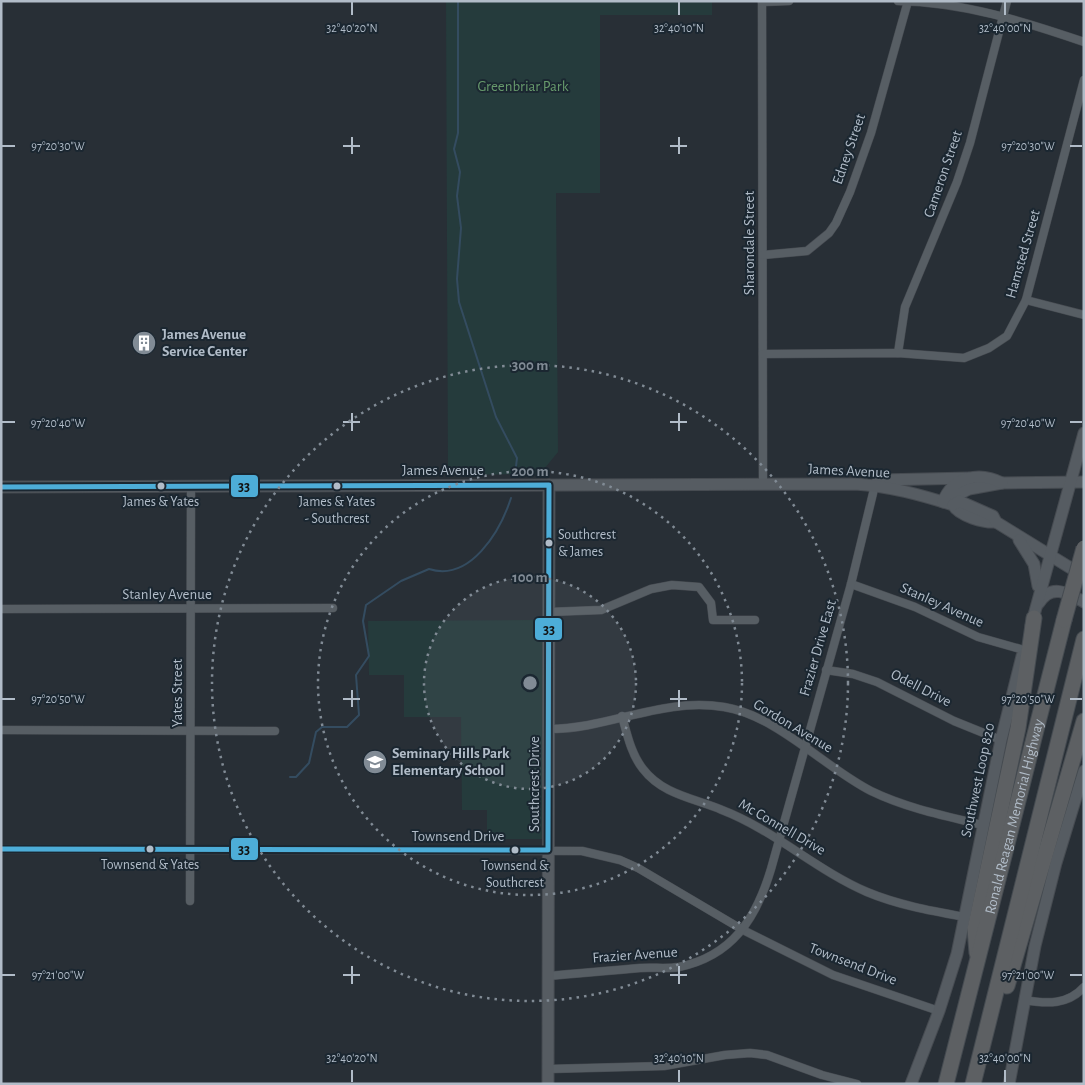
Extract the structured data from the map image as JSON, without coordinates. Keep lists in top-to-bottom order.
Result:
{
  "streets": {
    "highway": ["Ronald Reagan Memorial Highway"],
    "main road": ["James Avenue", "Southwest Loop 820", "Southcrest Drive"],
    "street": [
      "Edney Street",
      "Cameron Street",
      "Sharondale Street",
      "Hamsted Street",
      "Stanley Avenue",
      "Frazier Drive East",
      "Odell Drive",
      "Yates Street",
      "Gordon Avenue",
      "Mc Connell Drive",
      "Townsend Drive",
      "Frazier Avenue"
    ]
  },
  "crossings": [
    ["Edney Street", "Sharondale Street"],
    ["Cameron Street", "Hamsted Street"],
    ["Sharondale Street", "Hamsted Street"],
    ["Sharondale Street", "James Avenue"],
    ["James Avenue", "Frazier Drive East"],
    ["James Avenue", "Yates Street"],
    ["James Avenue", "Southcrest Drive"],
    ["Stanley Avenue", "Frazier Drive East"],
    ["Stanley Avenue", "Yates Street"],
    ["Stanley Avenue", "Southwest Loop 820"],
    ["Frazier Drive East", "Odell Drive"],
    ["Frazier Drive East", "Gordon Avenue"],
    ["Frazier Drive East", "Mc Connell Drive"],
    ["Frazier Drive East", "Townsend Drive"],
    ["Frazier Drive East", "Frazier Avenue"],
    ["Odell Drive", "Southwest Loop 820"],
    ["Yates Street", "Townsend Drive"],
    ["Gordon Avenue", "Southwest Loop 820"],
    ["Gordon Avenue", "Southcrest Drive"],
    ["Gordon Avenue", "Mc Connell Drive"],
    ["Southwest Loop 820", "Mc Connell Drive"],
    ["Southwest Loop 820", "Townsend Drive"],
    ["Southcrest Drive", "Townsend Drive"],
    ["Southcrest Drive", "Frazier Avenue"],
    ["Townsend Drive", "Frazier Avenue"]
  ],
  "parks": ["Greenbriar Park"],
  "places": {
    "building": ["James Avenue Service Center"],
    "other": [
      "James & Yates",
      "James & Yates - Southcrest",
      "Southcrest & James",
      "Townsend & Yates",
      "Townsend & Southcrest"
    ],
    "school or university": ["Seminary Hills Park Elementary School"]
  },
  "lines": ["transit line 33"],
  "coordinates": [
    "32°40'20\"N",
    "32°40'10\"N",
    "32°40'00\"N",
    "97°20'30\"W",
    "97°20'40\"W",
    "97°20'50\"W",
    "97°21'00\"W"
  ],
  "rings": ["300 m", "200 m", "100 m"]
}
